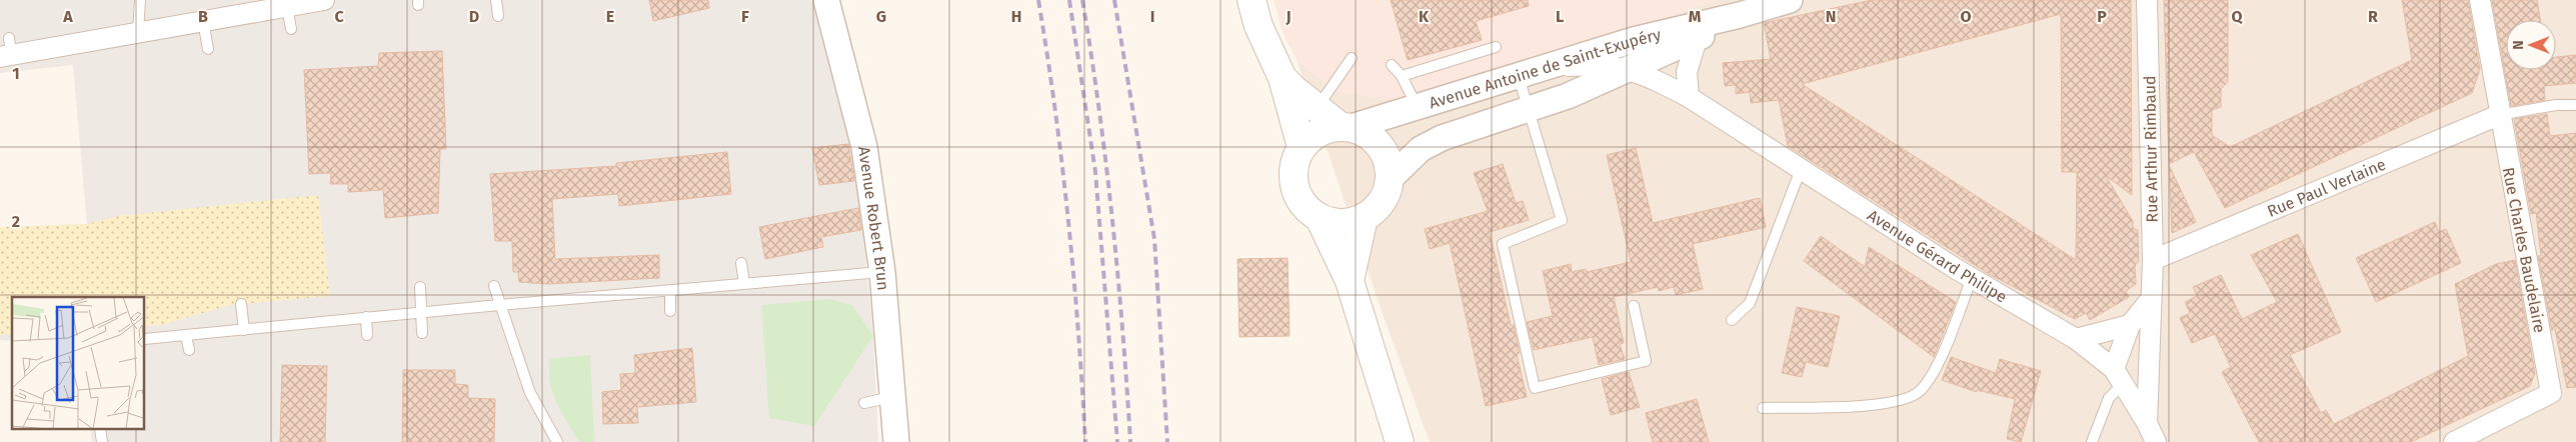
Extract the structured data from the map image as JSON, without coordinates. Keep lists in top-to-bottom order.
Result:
{
  "streets": {
    "street": [
      "Avenue Antoine de Saint-Exupéry",
      "Rue Arthur Rimbaud",
      "Rue Paul Verlaine",
      "Avenue Robert Brun",
      "Rue Charles Baudelaire",
      "Avenue Gérard Philipe"
    ]
  },
  "crossings": [
    ["Avenue Antoine de Saint-Exupéry", "Avenue Gérard Philipe"],
    ["Rue Arthur Rimbaud", "Rue Paul Verlaine"],
    ["Rue Arthur Rimbaud", "Avenue Gérard Philipe"],
    ["Rue Paul Verlaine", "Rue Charles Baudelaire"]
  ],
  "north": "left",
  "grid": {
    "columns": [
      "A",
      "B",
      "C",
      "D",
      "E",
      "F",
      "G",
      "H",
      "I",
      "J",
      "K",
      "L",
      "M",
      "N",
      "O",
      "P",
      "Q",
      "R"
    ],
    "rows": ["1", "2"]
  }
}
